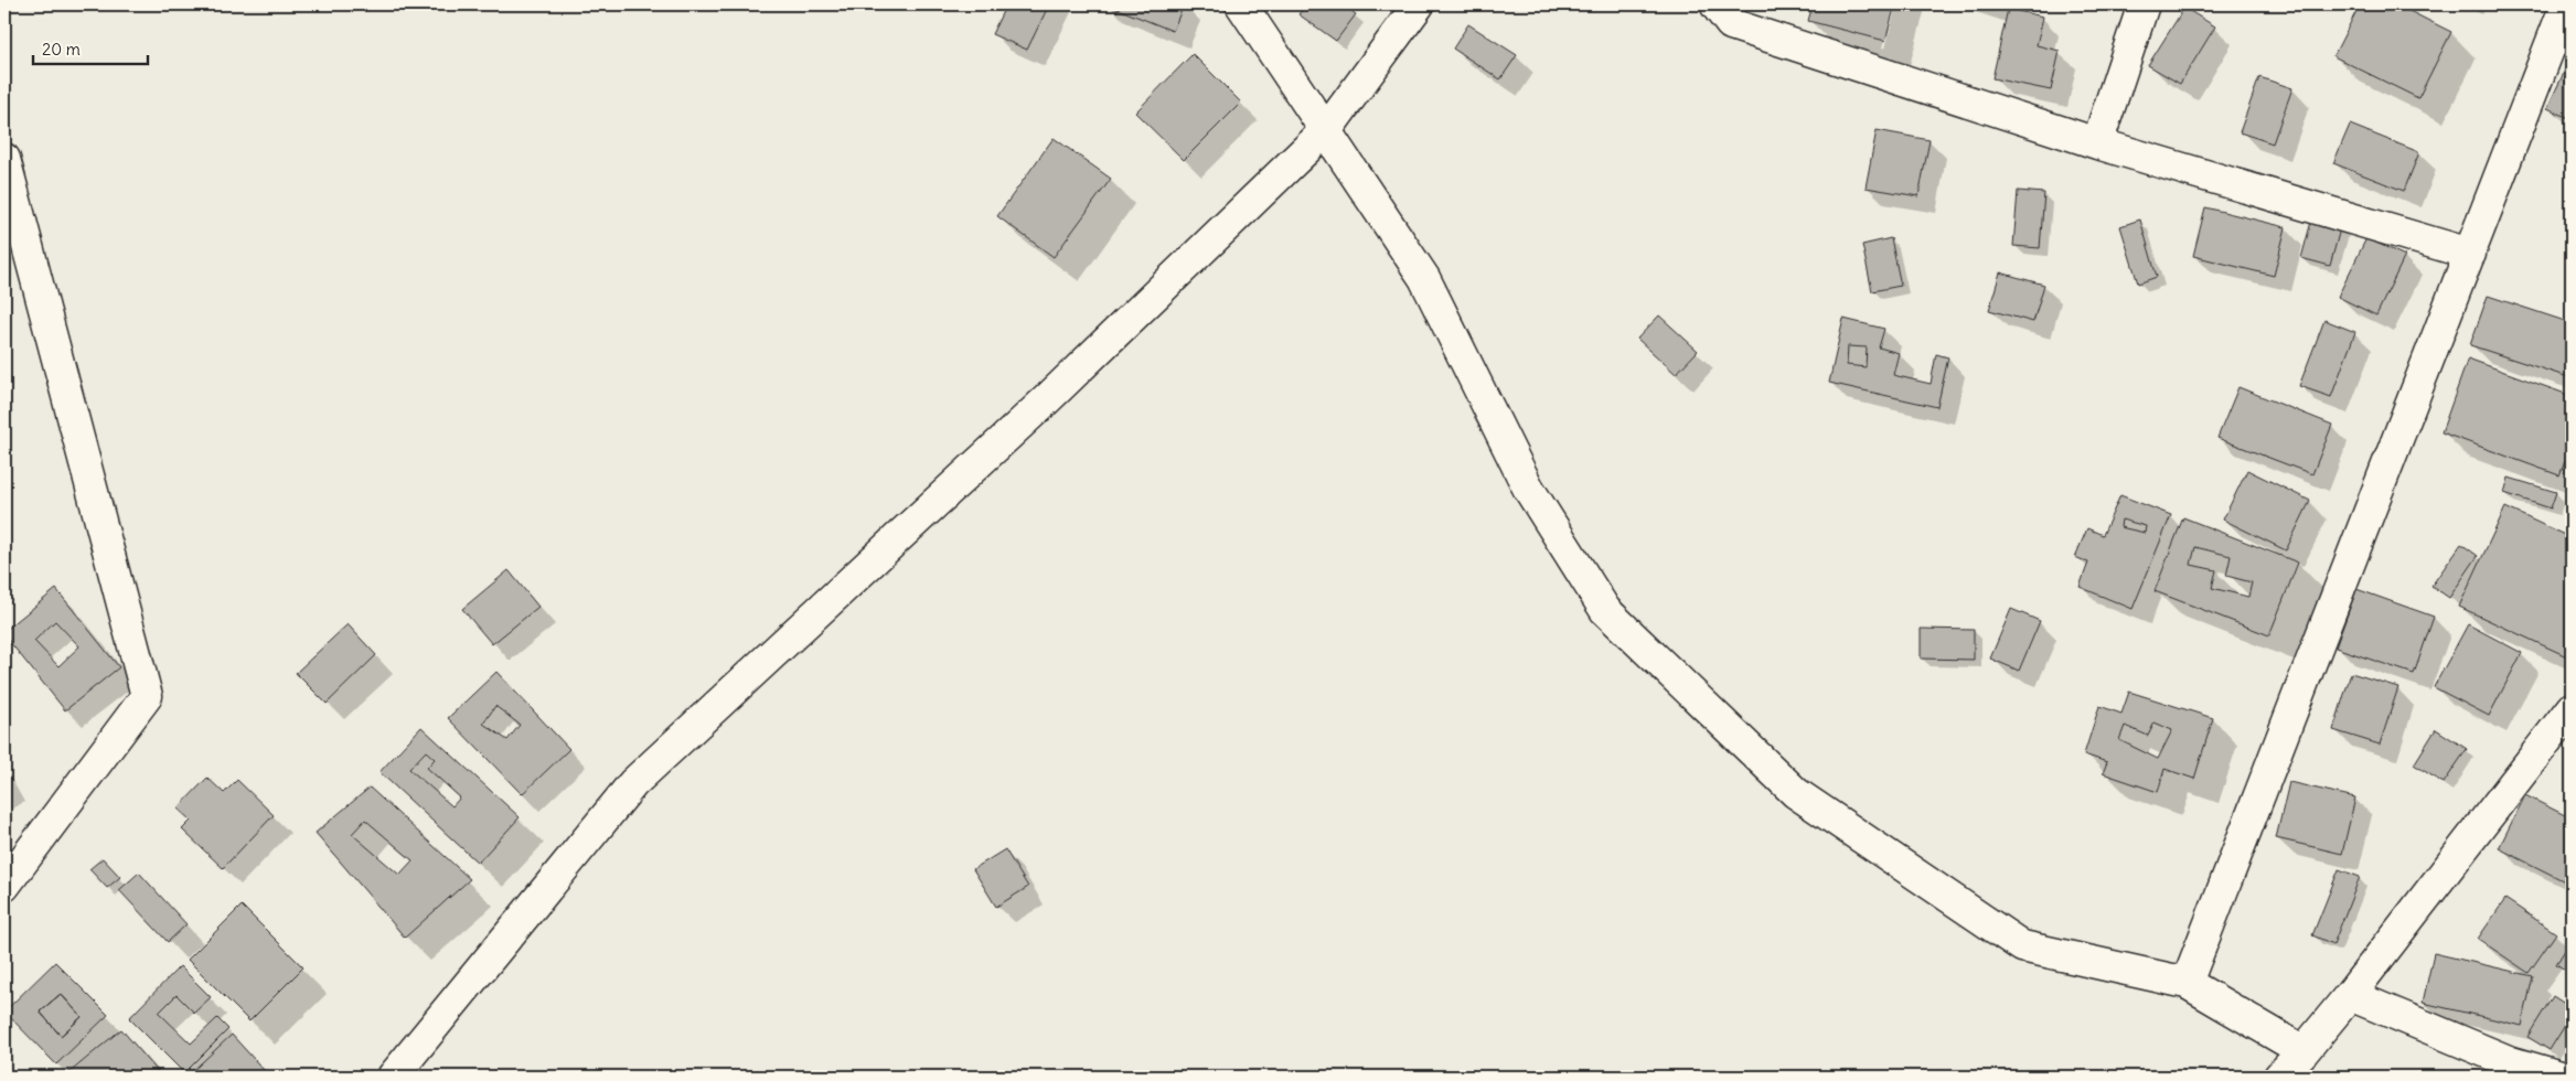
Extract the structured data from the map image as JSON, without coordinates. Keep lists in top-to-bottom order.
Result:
{
  "scale_bar": "20 m"
}
